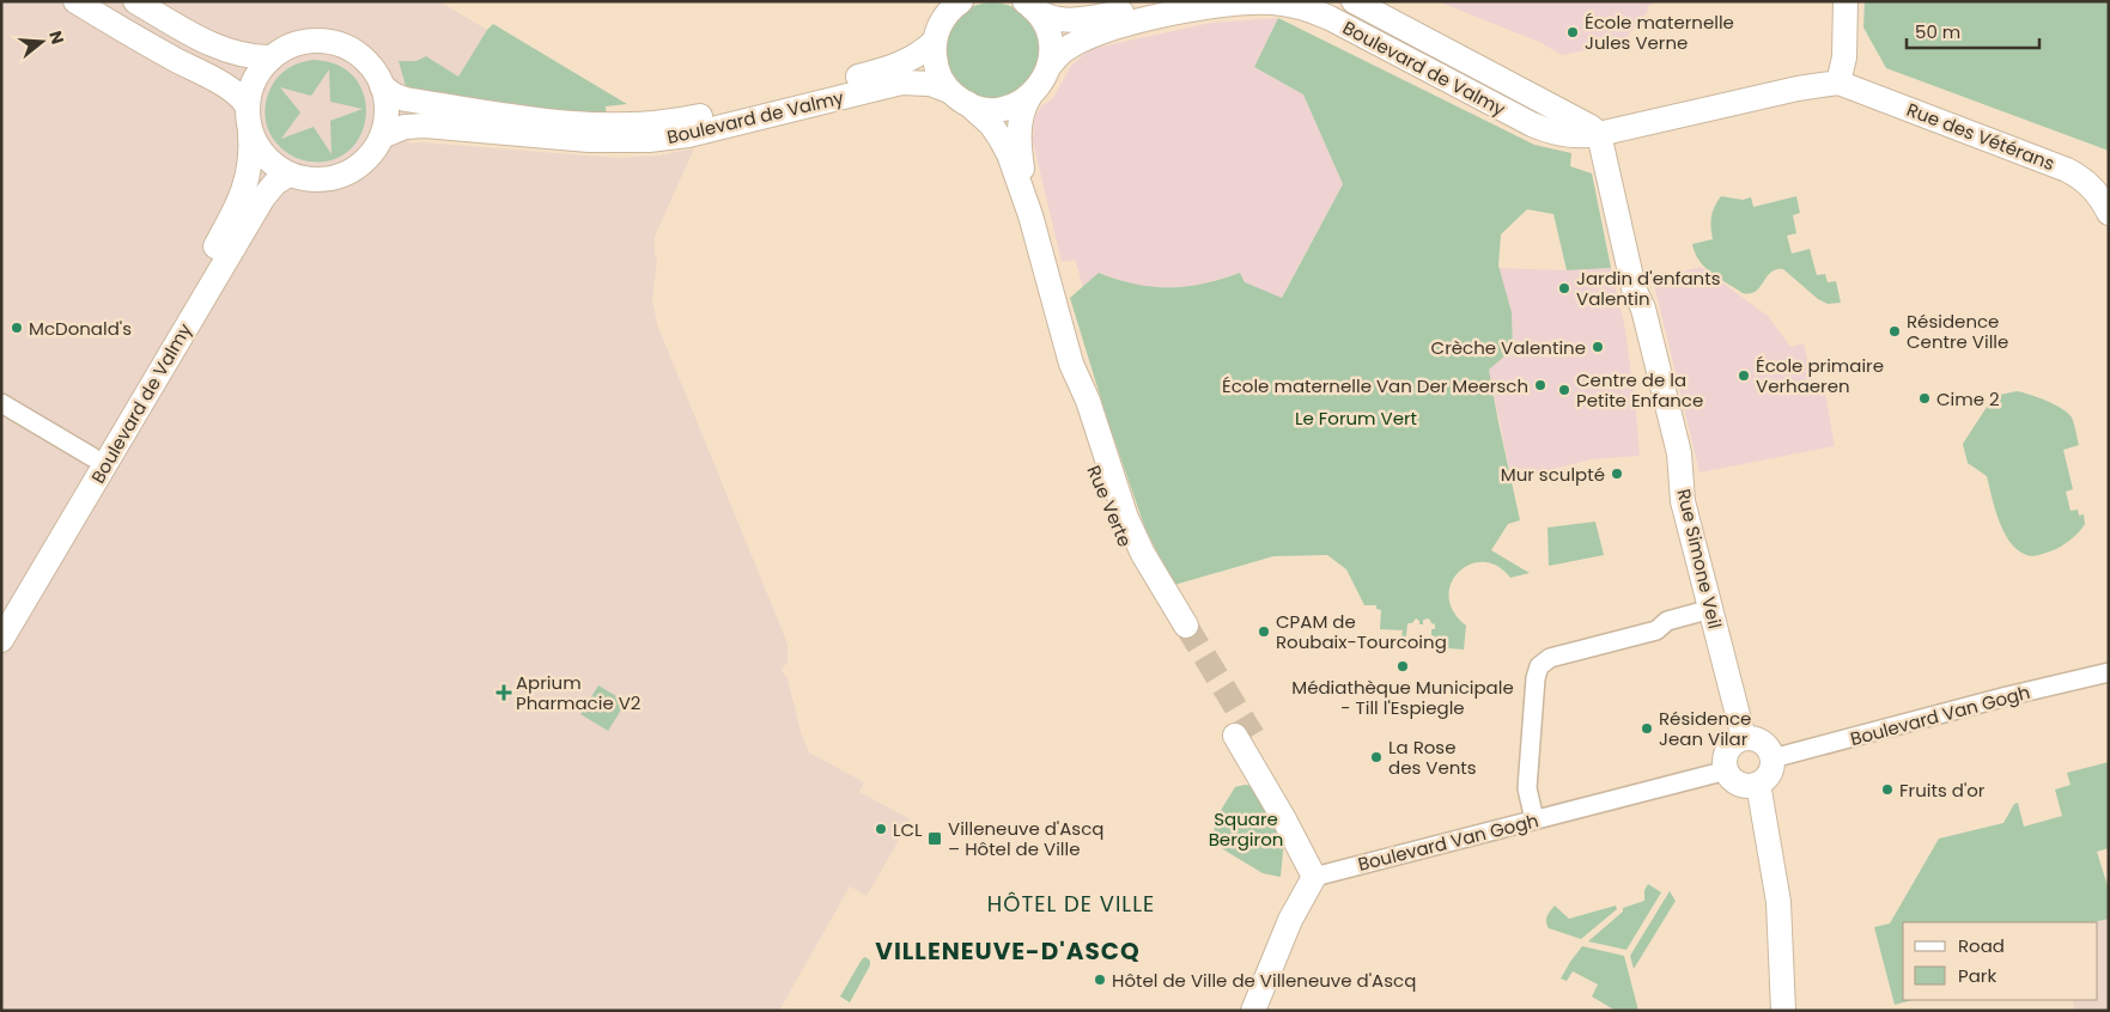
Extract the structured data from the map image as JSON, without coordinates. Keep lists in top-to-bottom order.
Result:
{
  "streets": {
    "main road": [
      "Boulevard de Valmy",
      "Rue des Vétérans",
      "Rue Verte",
      "Rue Simone Veil"
    ],
    "street": ["Boulevard Van Gogh"]
  },
  "crossings": [
    ["Boulevard de Valmy", "Rue des Vétérans"],
    ["Boulevard de Valmy", "Rue Verte"],
    ["Boulevard de Valmy", "Rue Simone Veil"],
    ["Rue Simone Veil", "Boulevard Van Gogh"]
  ],
  "districts": ["HÔTEL DE VILLE", "VILLENEUVE-D'ASCQ"],
  "parks": ["Le Forum Vert", "Square Bergiron"],
  "places": {
    "other": [
      "École maternelle Jules Verne",
      "Jardin d'enfants Valentin",
      "McDonald's",
      "Résidence Centre Ville",
      "Crèche Valentine",
      "École primaire Verhaeren",
      "École maternelle Van Der Meersch",
      "Centre de la Petite Enfance",
      "Cime 2",
      "Mur sculpté",
      "CPAM de Roubaix-Tourcoing",
      "Médiathèque Municipale - Till l'Espiegle",
      "Résidence Jean Vilar",
      "La Rose des Vents",
      "Fruits d'or",
      "LCL",
      "Hôtel de Ville de Villeneuve d'Ascq"
    ],
    "health": ["Aprium Pharmacie V2"],
    "transit": ["Villeneuve d'Ascq – Hôtel de Ville"]
  },
  "legend": ["Road", "Park"],
  "scale_bar": "50 m",
  "north": "right"
}
